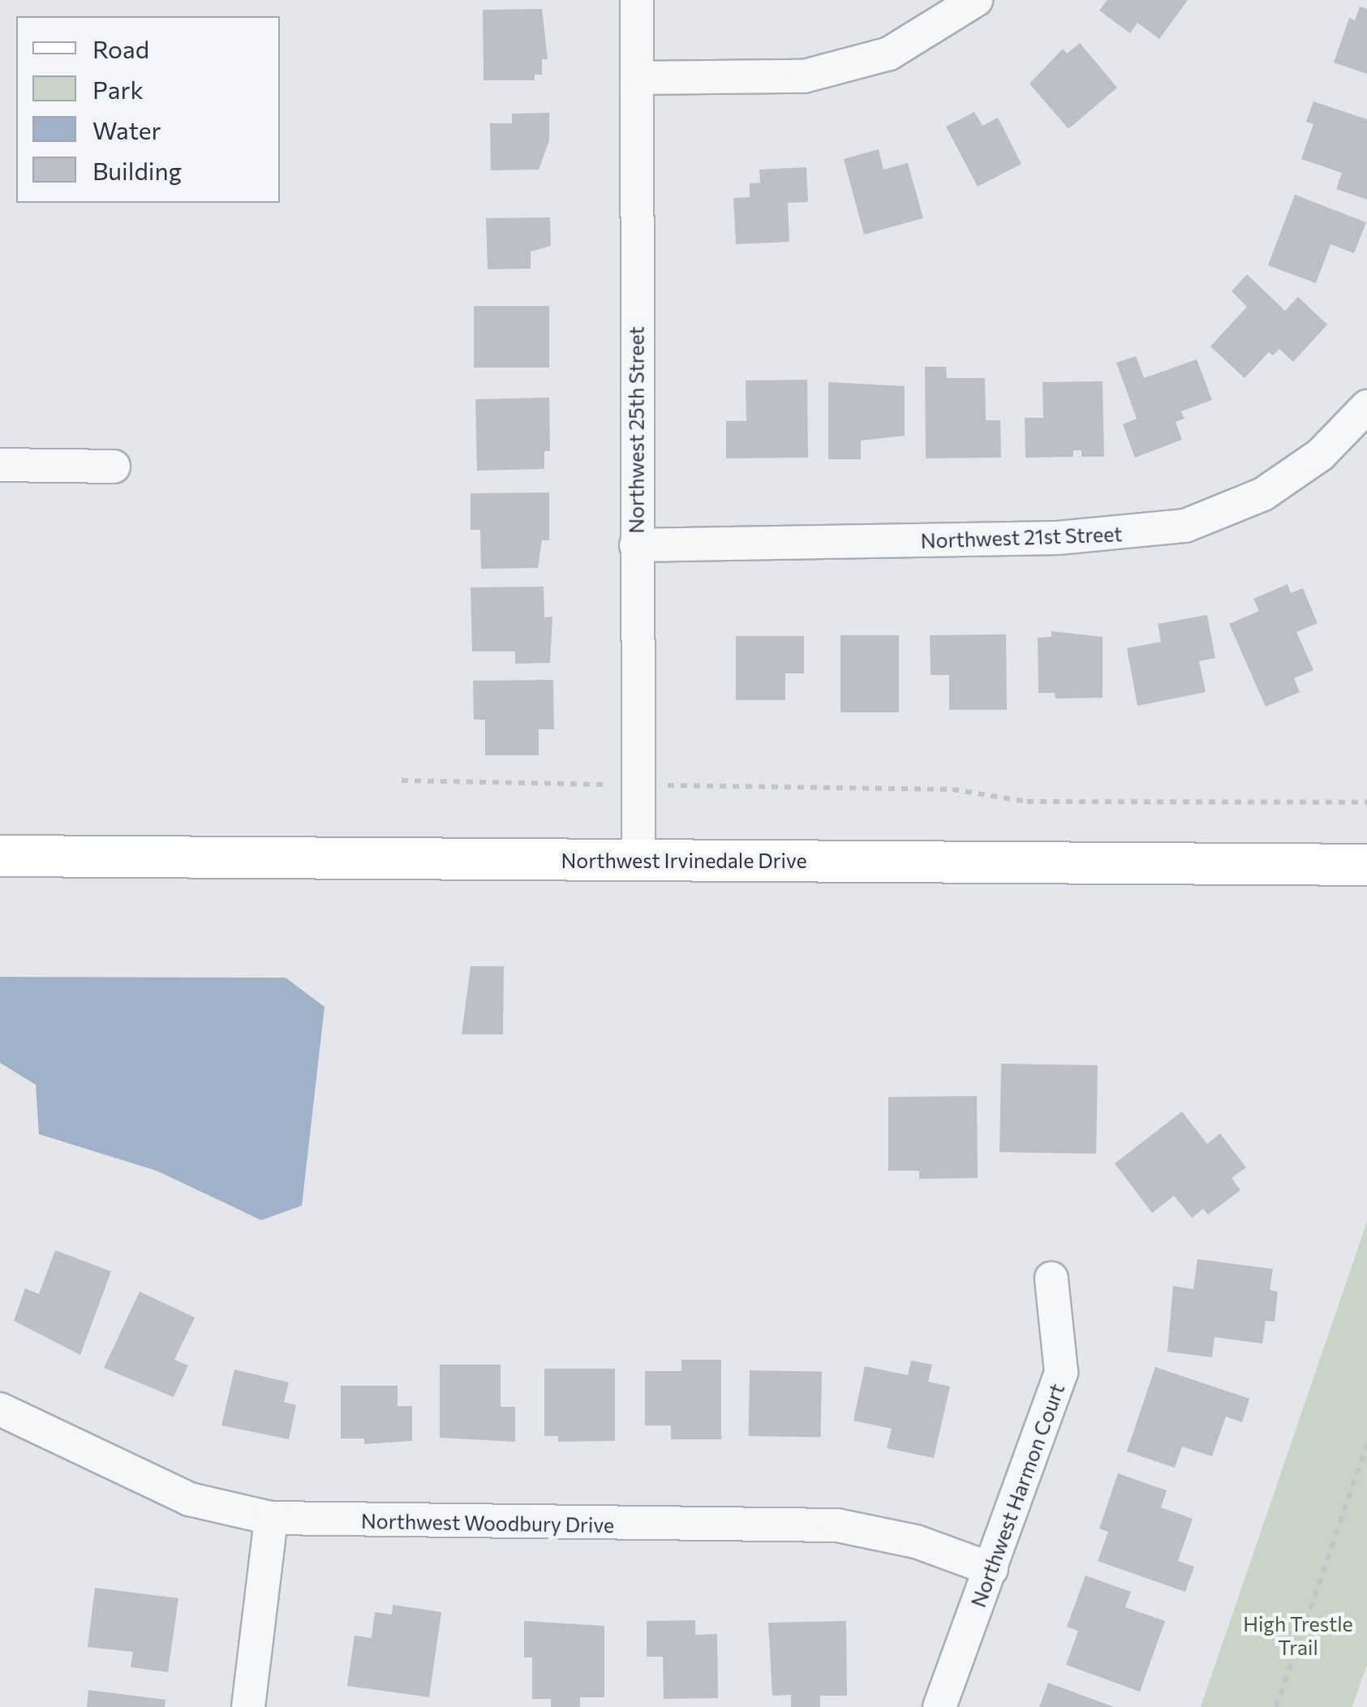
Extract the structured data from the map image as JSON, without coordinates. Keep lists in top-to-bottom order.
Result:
{
  "streets": {
    "main road": ["Northwest Irvinedale Drive"],
    "street": [
      "Northwest 25th Street",
      "Northwest 21st Street",
      "Northwest Harmon Court",
      "Northwest Woodbury Drive"
    ]
  },
  "crossings": [
    ["Northwest 25th Street", "Northwest 21st Street"],
    ["Northwest 25th Street", "Northwest Irvinedale Drive"],
    ["Northwest Harmon Court", "Northwest Woodbury Drive"]
  ],
  "parks": ["High Trestle Trail"],
  "legend": [
    "Road",
    "Park",
    "Water",
    "Building"
  ]
}
